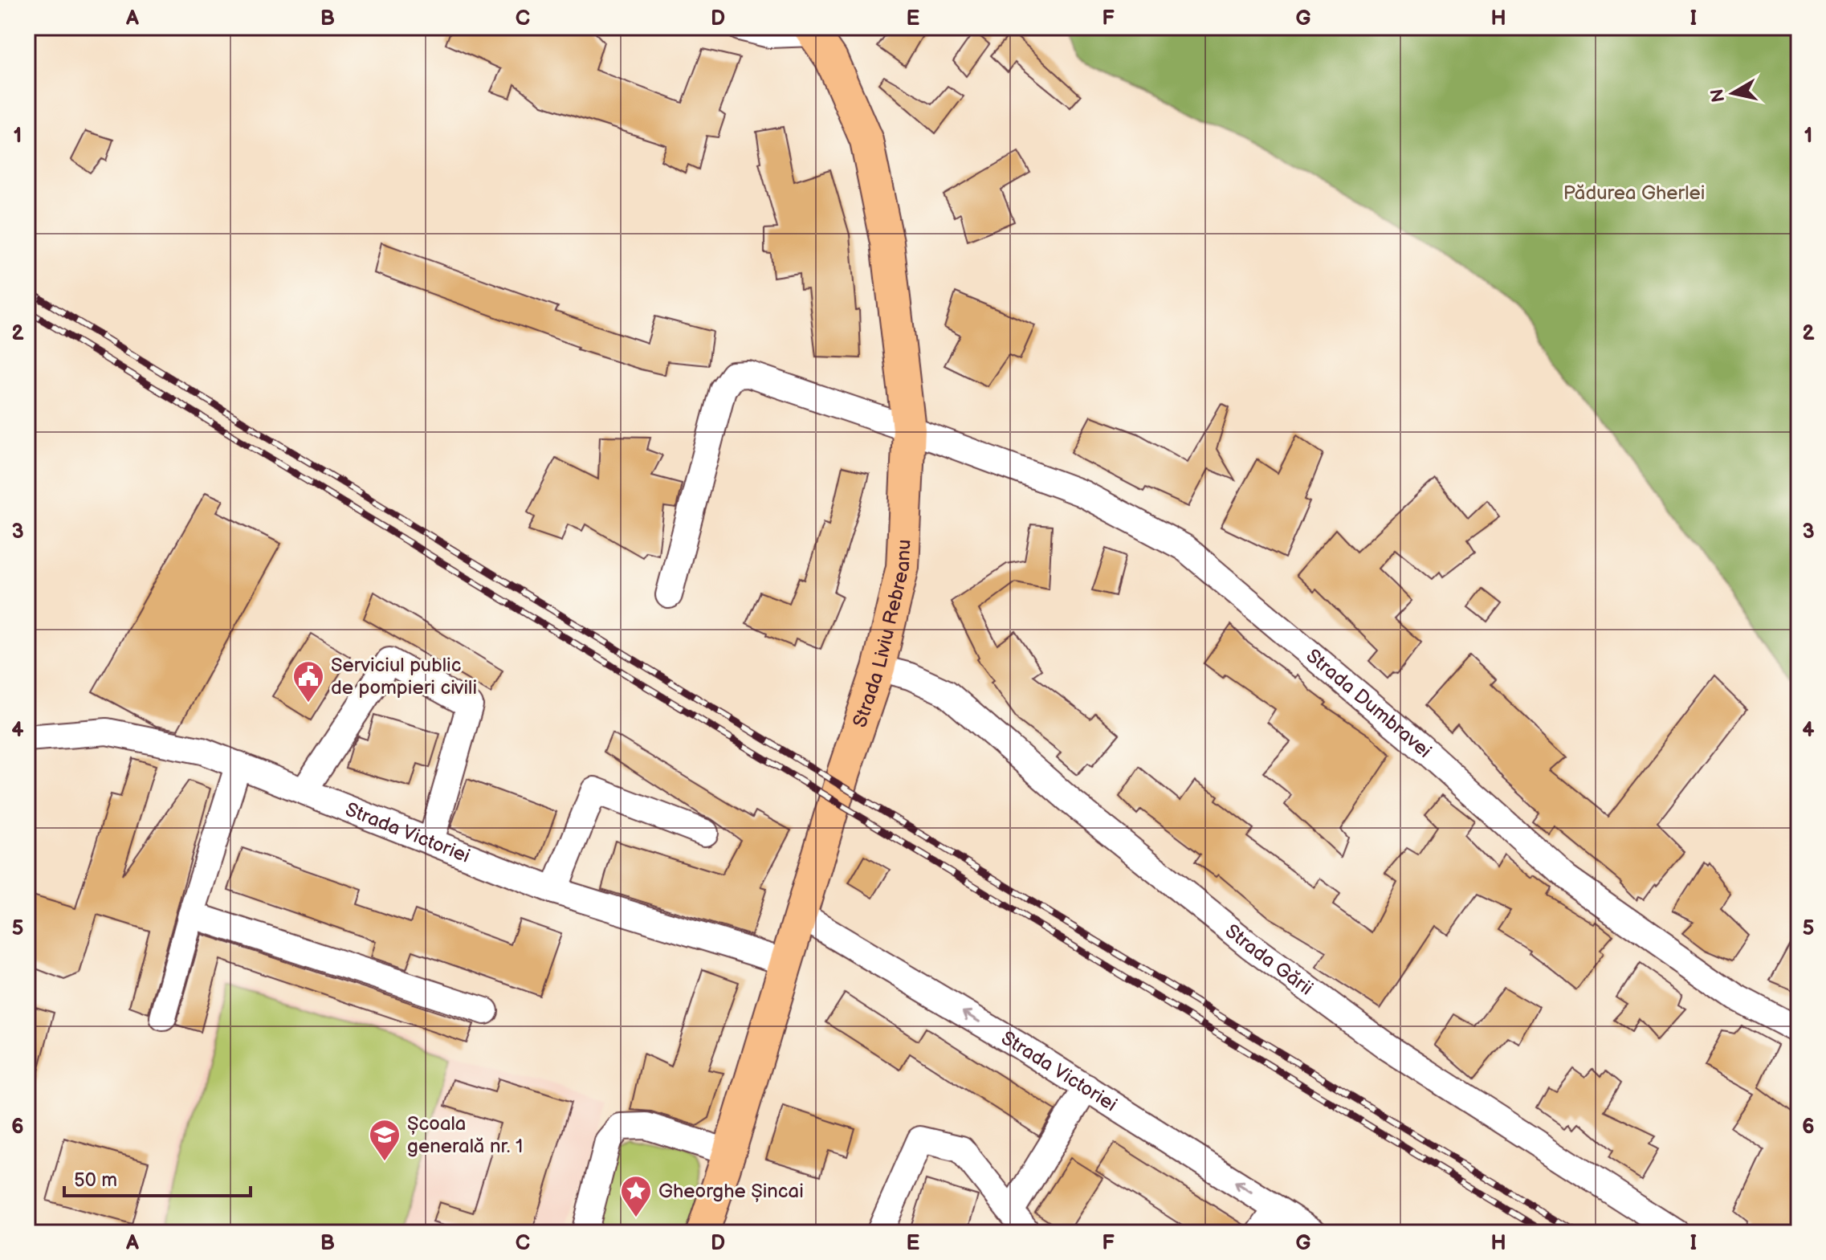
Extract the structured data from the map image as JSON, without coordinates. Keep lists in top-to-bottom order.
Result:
{
  "streets": {
    "main road": ["Strada Liviu Rebreanu"],
    "street": ["Strada Dumbravei", "Strada Victoriei", "Strada Gării"]
  },
  "crossings": [
    ["Strada Liviu Rebreanu", "Strada Dumbravei"],
    ["Strada Liviu Rebreanu", "Strada Victoriei"],
    ["Strada Liviu Rebreanu", "Strada Gării"]
  ],
  "one_way": ["Strada Victoriei"],
  "parks": ["Pădurea Gherlei"],
  "places": {
    "public building": ["Serviciul public de pompieri civili"],
    "school or university": ["Școala generală nr. 1"],
    "place": ["Gheorghe Șincai"]
  },
  "scale_bar": "50 m",
  "north": "left",
  "grid": {
    "columns": [
      "A",
      "B",
      "C",
      "D",
      "E",
      "F",
      "G",
      "H",
      "I"
    ],
    "rows": [
      "1",
      "2",
      "3",
      "4",
      "5",
      "6"
    ]
  }
}
